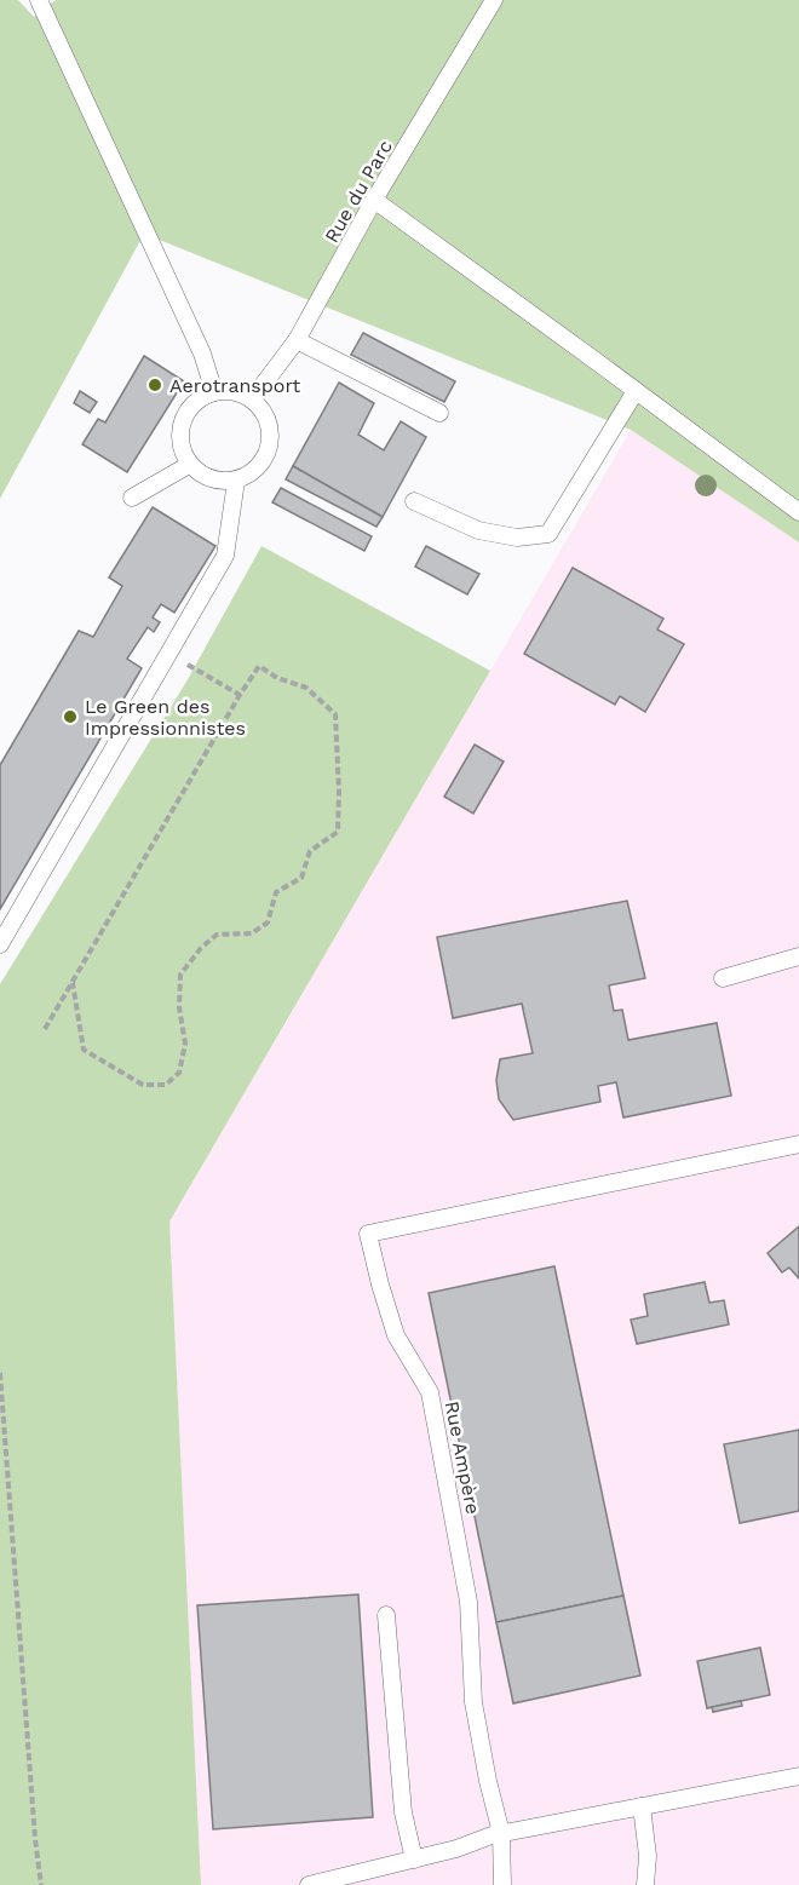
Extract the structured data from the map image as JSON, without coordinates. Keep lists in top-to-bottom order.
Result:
{
  "streets": {
    "lane": ["Rue du Parc", "Rue Ampère"]
  },
  "places": ["Aerotransport", "Le Green des Impressionnistes"]
}
